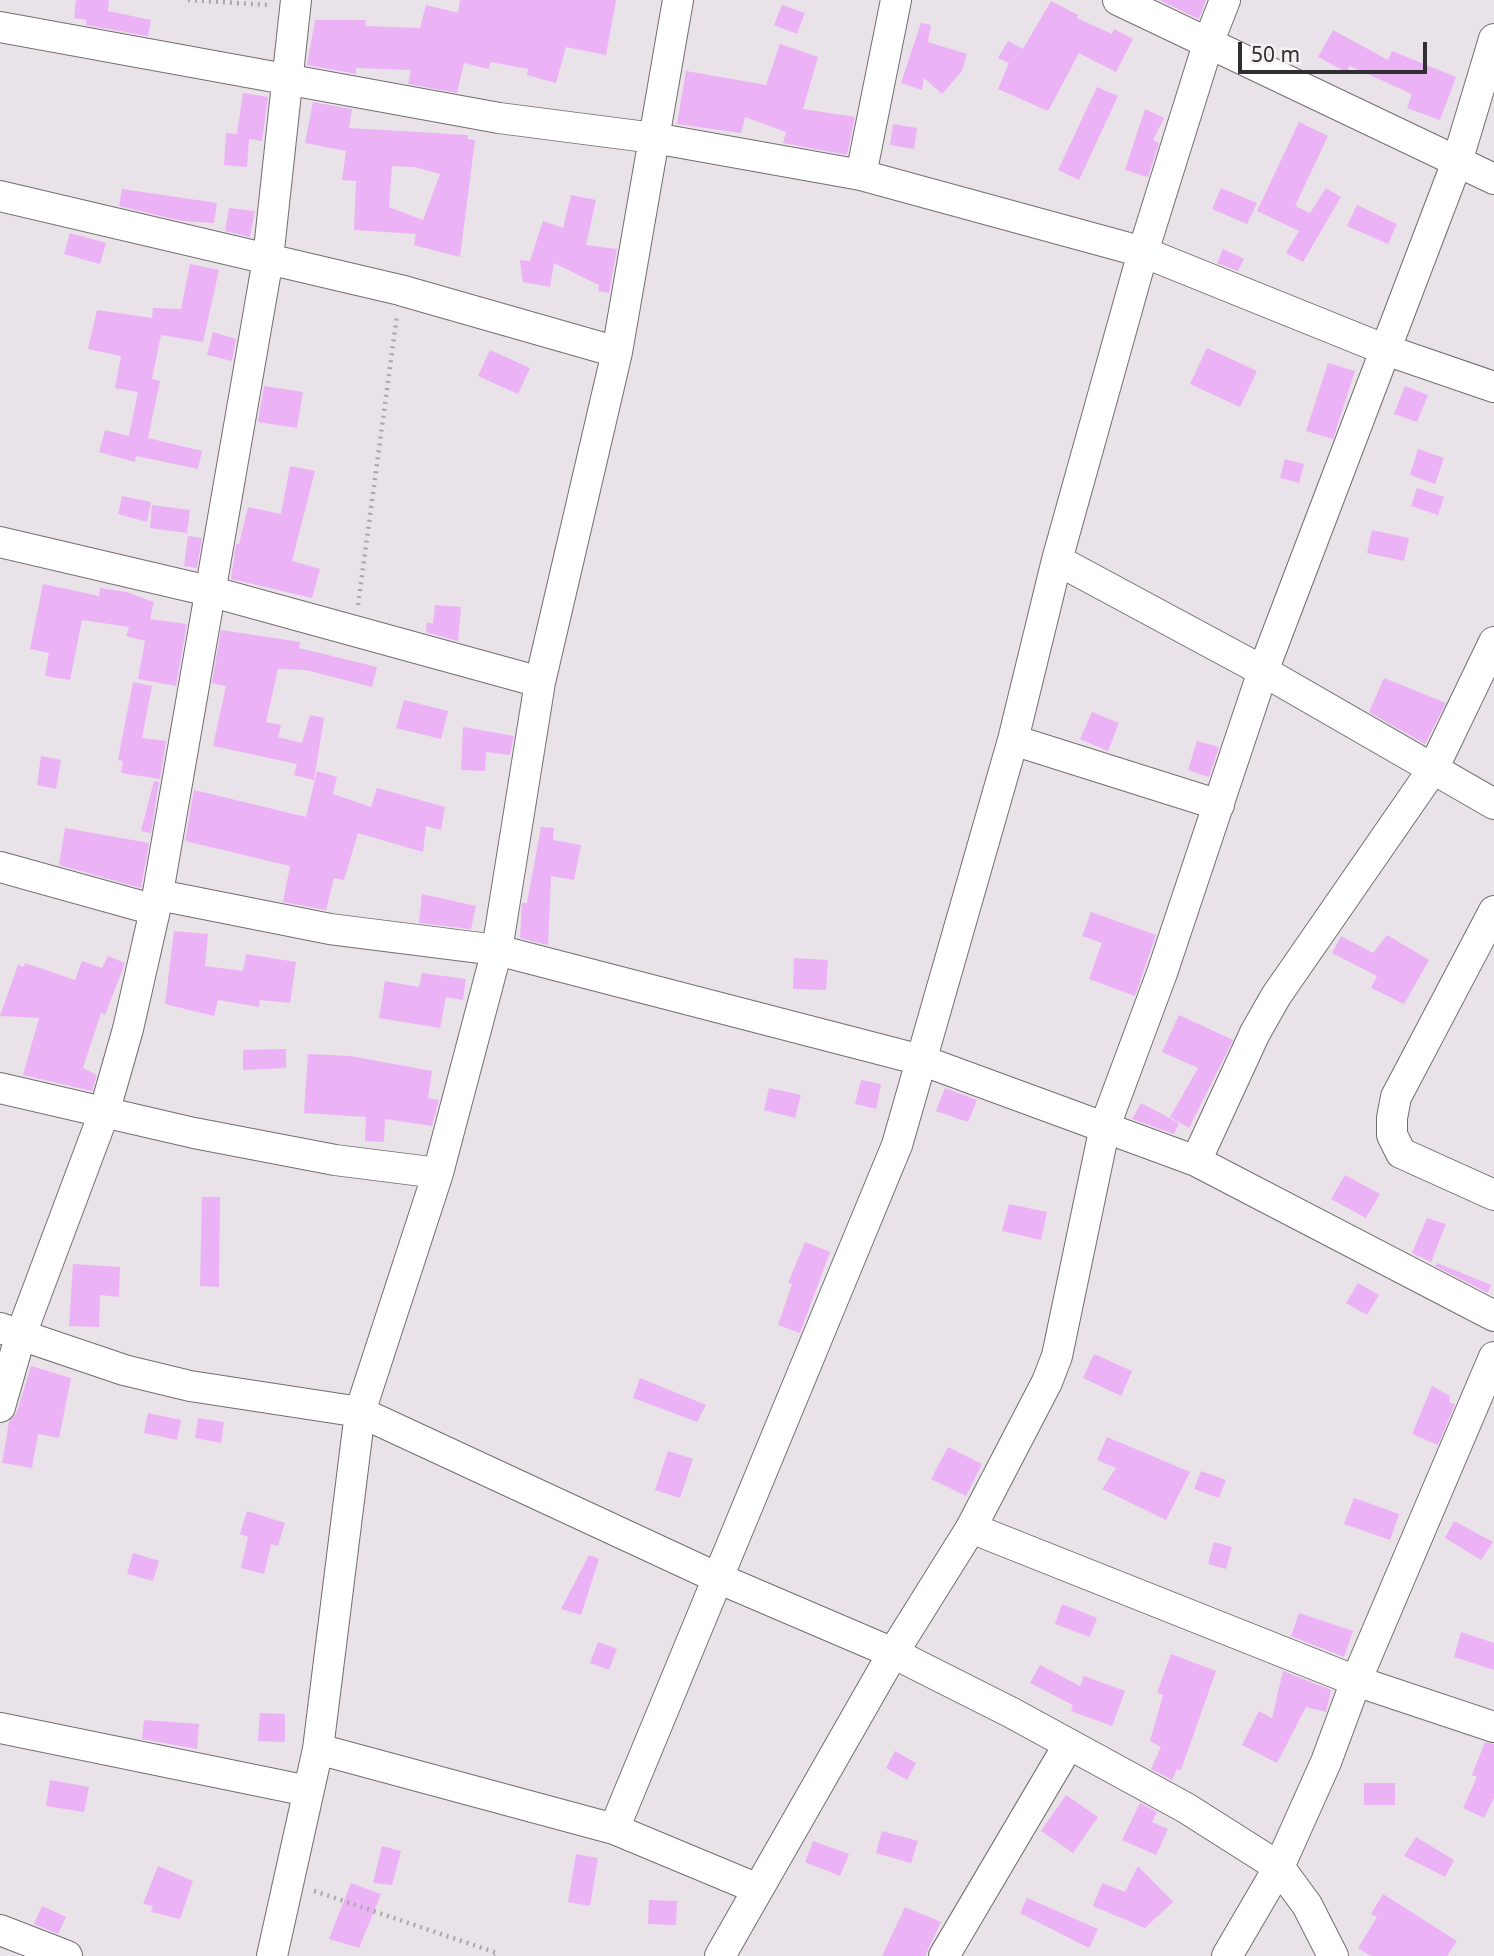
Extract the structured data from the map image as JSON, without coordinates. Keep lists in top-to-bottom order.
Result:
{
  "scale_bar": "50 m"
}
